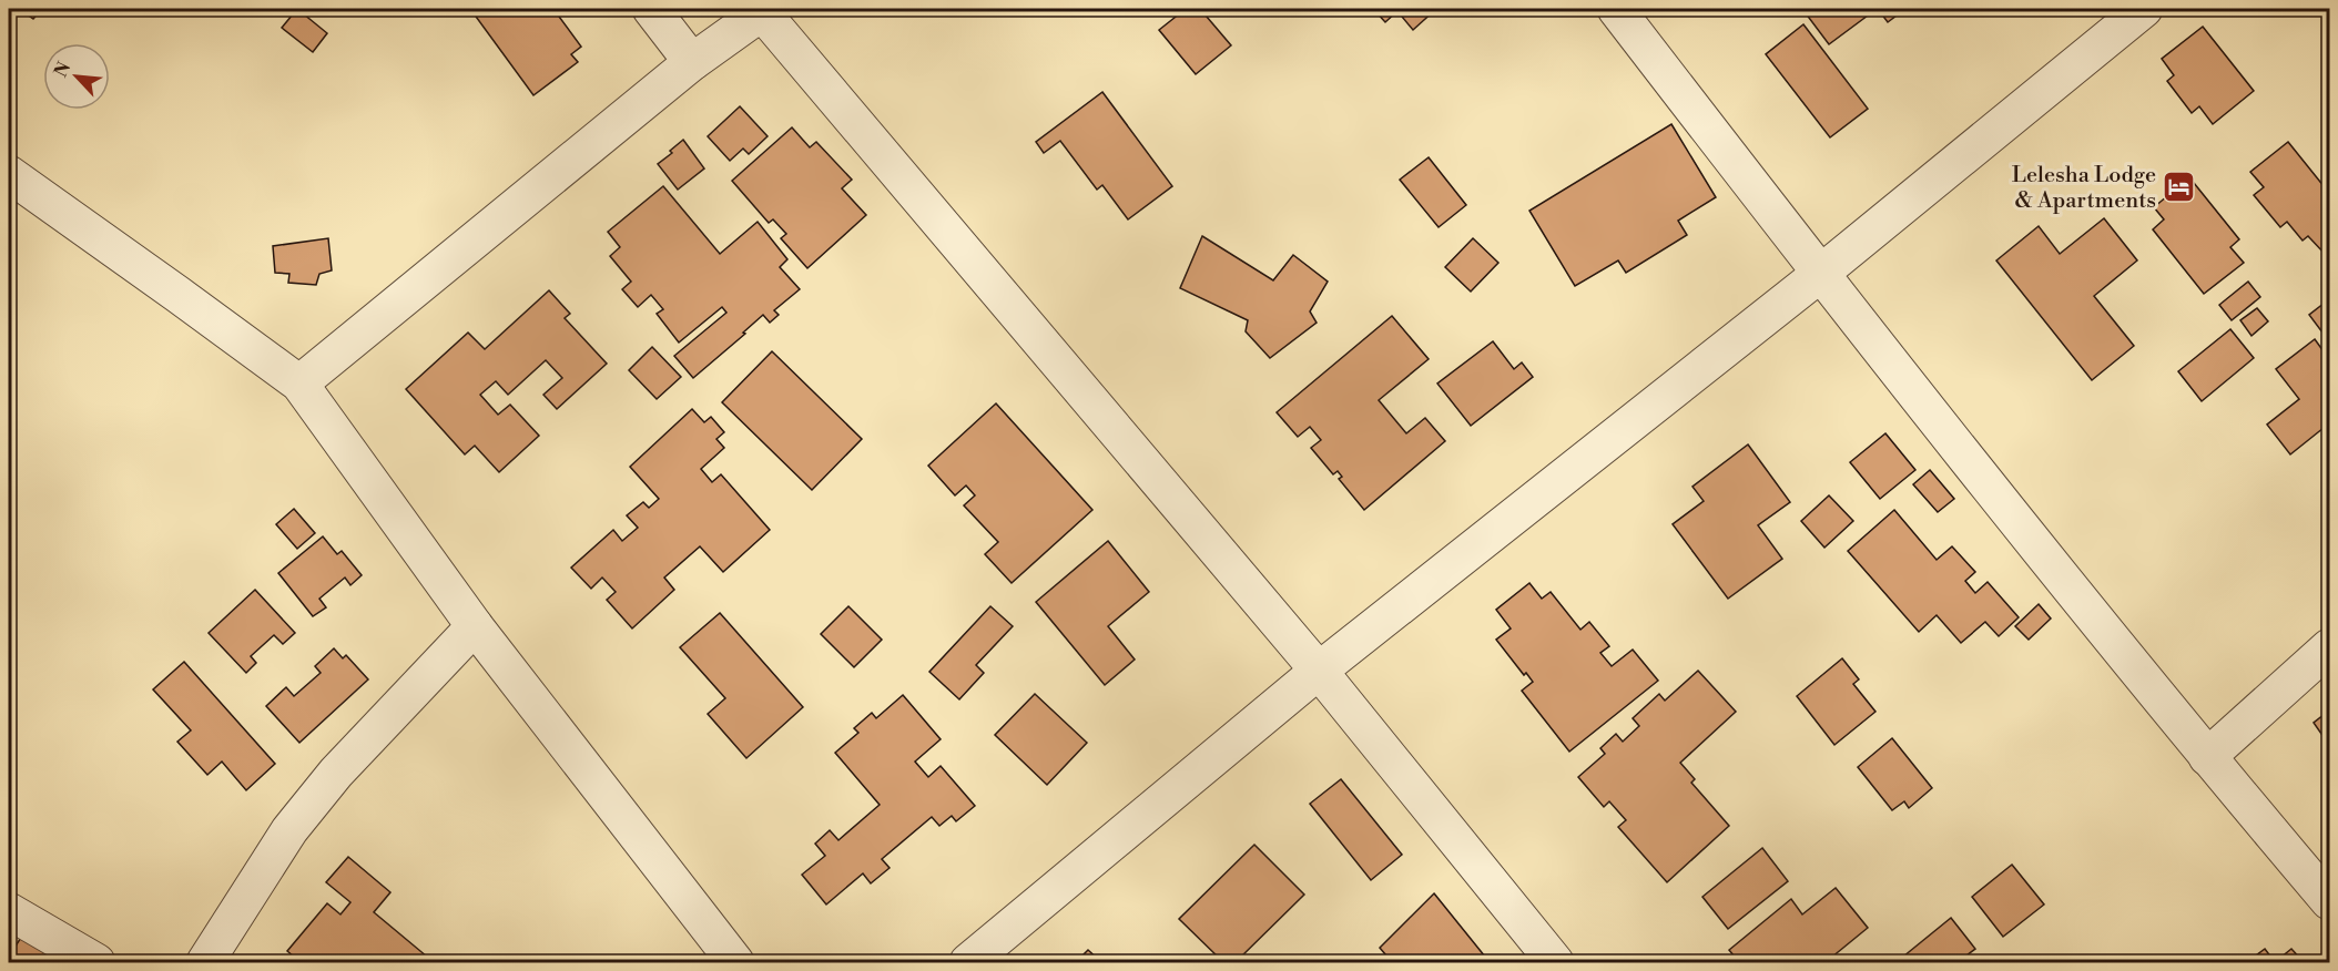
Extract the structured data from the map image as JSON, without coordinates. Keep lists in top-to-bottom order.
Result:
{
  "places": {
    "hotel": ["Lelesha Lodge & Apartments"]
  },
  "north": "top left"
}
